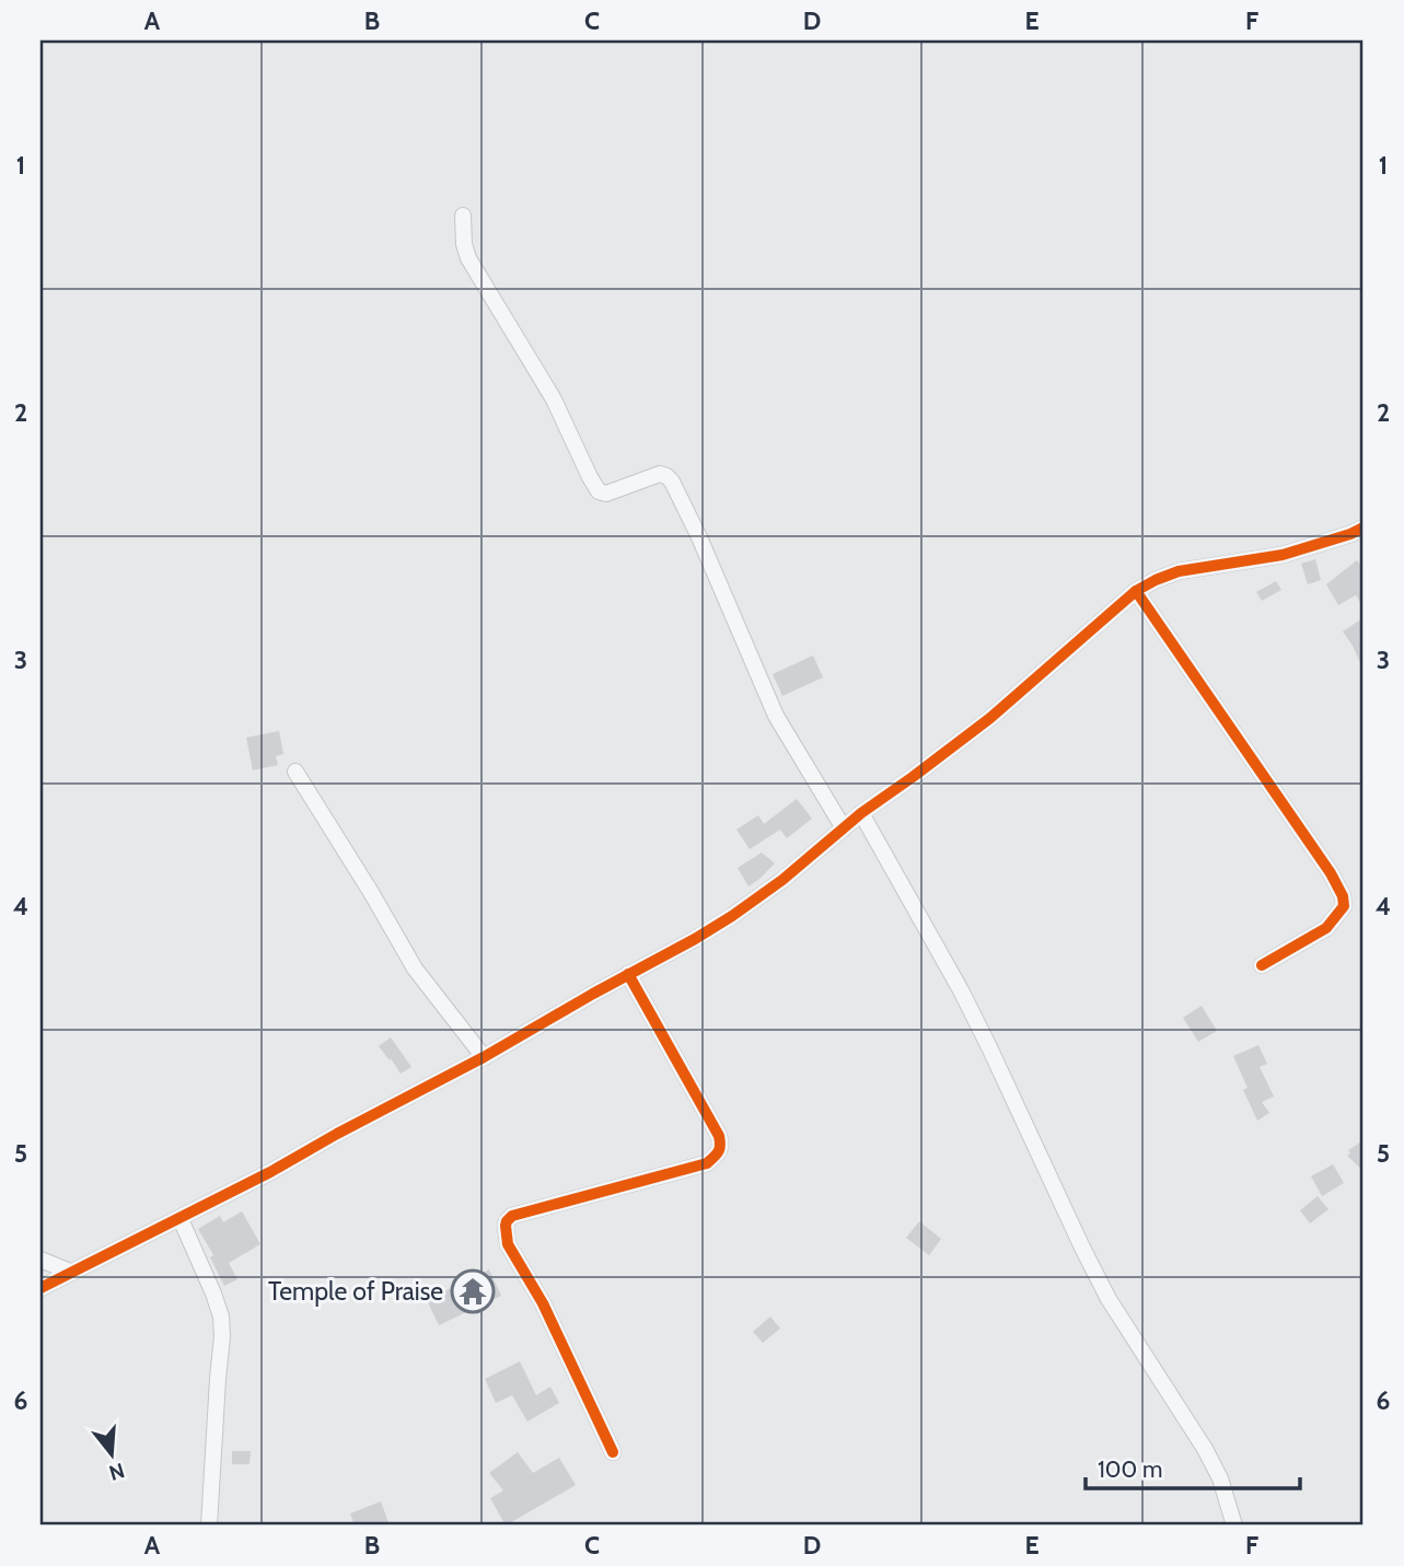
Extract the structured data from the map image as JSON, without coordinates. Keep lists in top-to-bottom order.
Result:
{
  "places": {
    "temple": ["Temple of Praise"]
  },
  "scale_bar": "100 m",
  "north": "bottom",
  "grid": {
    "columns": [
      "A",
      "B",
      "C",
      "D",
      "E",
      "F"
    ],
    "rows": [
      "1",
      "2",
      "3",
      "4",
      "5",
      "6"
    ]
  }
}
